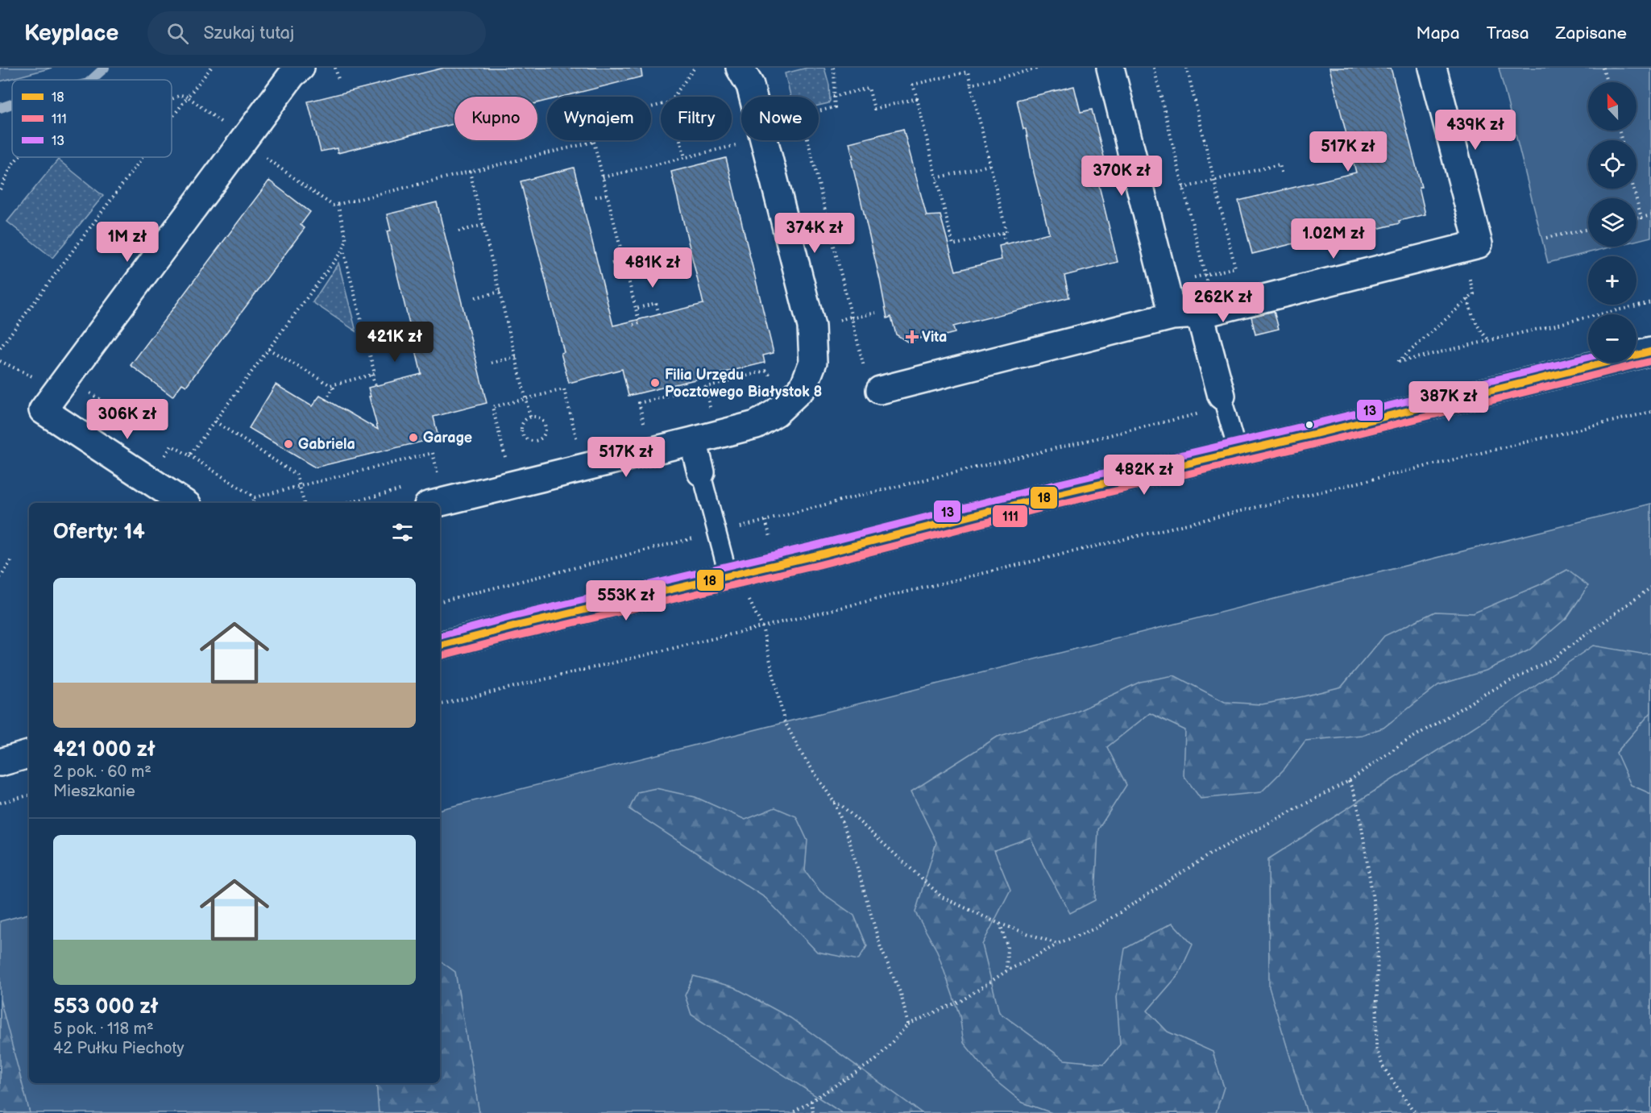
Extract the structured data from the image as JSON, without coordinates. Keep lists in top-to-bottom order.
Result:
{
  "places": {
    "health": ["Vita"],
    "other": ["Filia Urzędu Pocztowego Białystok 8", "Garage", "Gabriela"]
  },
  "lines": ["transit line 18", "transit line 13", "transit line 111"],
  "legend": ["18", "111", "13"],
  "north": "top",
  "page": {
    "header": "Keyplace",
    "search": "Szukaj tutaj",
    "nav": ["Mapa", "Trasa", "Zapisane"],
    "map_buttons": ["+", "−"],
    "chip": [
      "Kupno",
      "Wynajem",
      "Filtry",
      "Nowe"
    ],
    "price": [
      "439K zł",
      "517K zł",
      "370K zł",
      "374K zł",
      "1.02M zł",
      "1M zł",
      "481K zł",
      "262K zł",
      "421K zł",
      "387K zł",
      "306K zł",
      "517K zł",
      "482K zł",
      "553K zł"
    ],
    "heading": "Oferty: 14",
    "list": [
      {
        "name": "421 000 zł",
        "note": "2 pok. · 60 m² · Mieszkanie"
      },
      {
        "name": "553 000 zł",
        "note": "5 pok. · 118 m² · 42 Pułku Piechoty"
      }
    ]
  }
}
